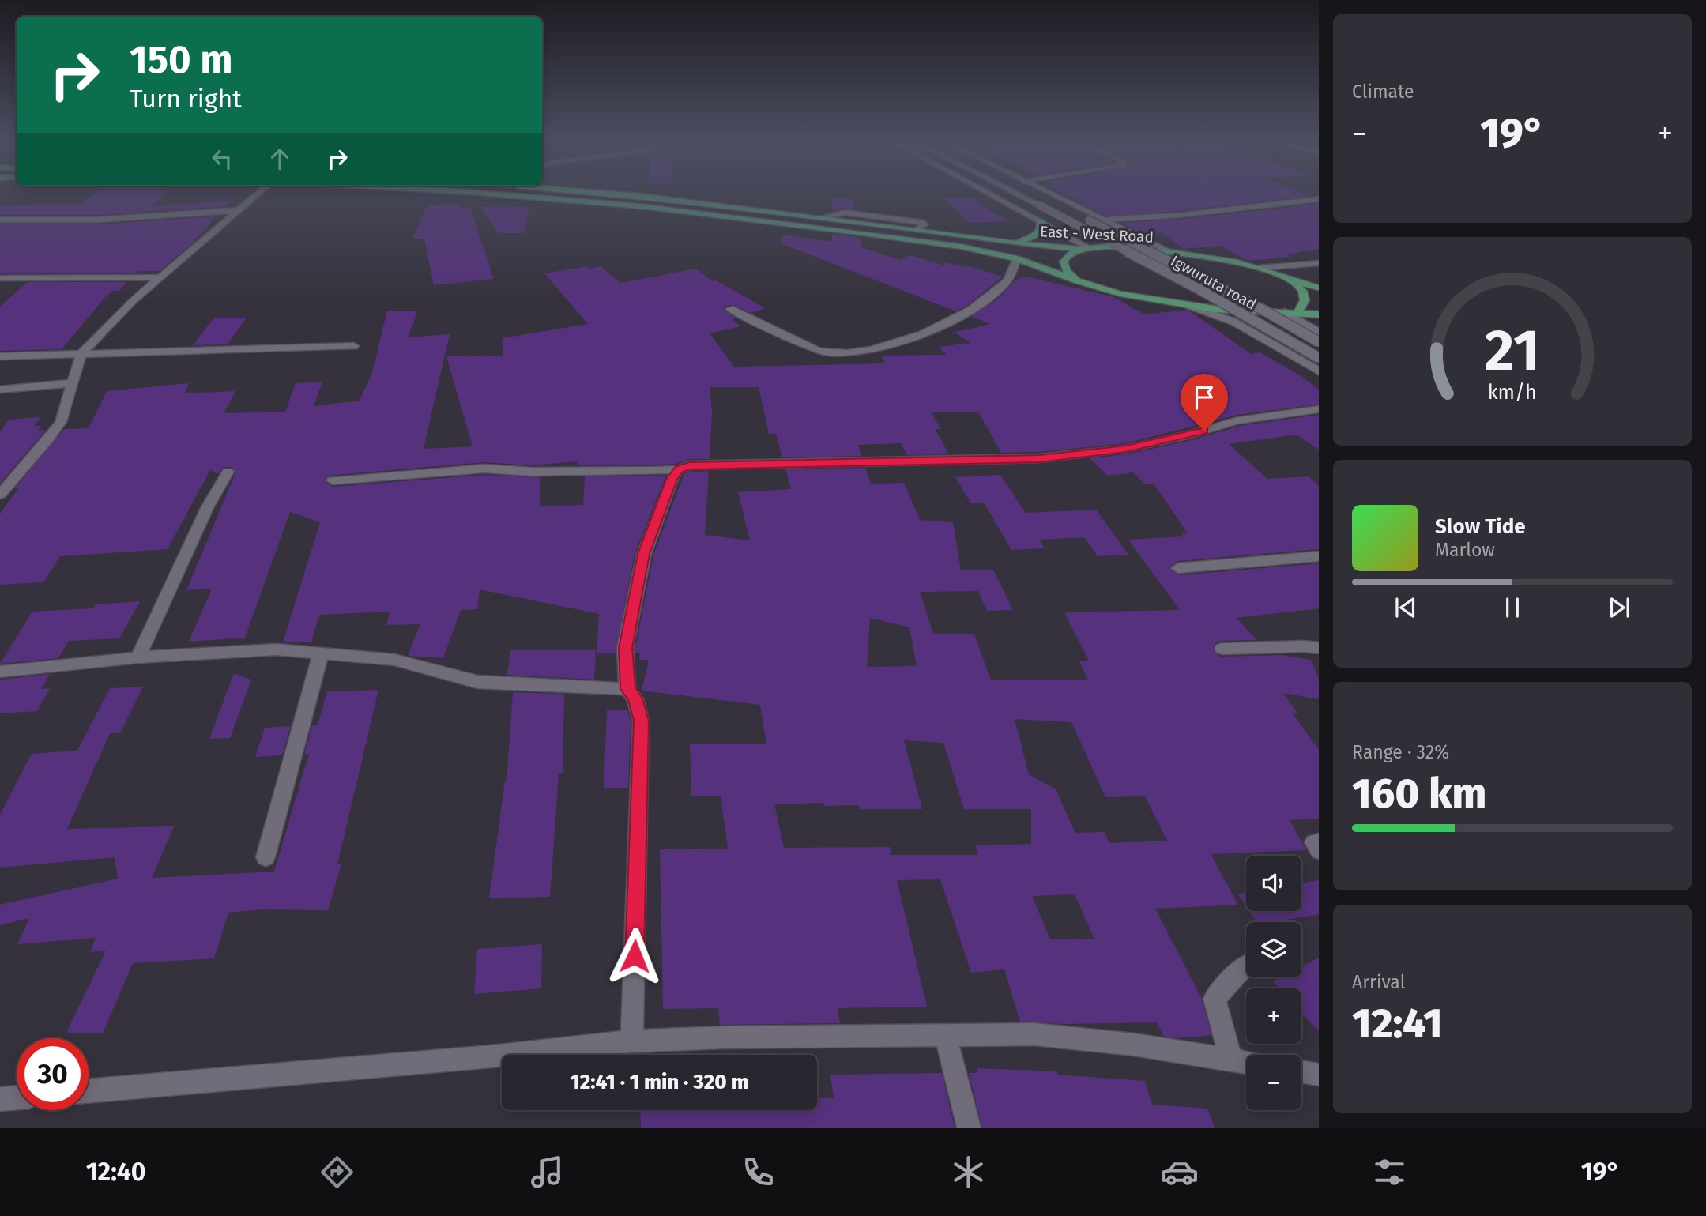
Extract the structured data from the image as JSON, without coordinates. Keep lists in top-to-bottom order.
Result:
{
  "streets": {
    "main road": ["East - West Road"],
    "street": ["Igwuruta road"]
  },
  "page": {
    "tile": [
      "Climate",
      ["Range · 32%", "160 km"],
      ["Arrival", "12:41"]
    ],
    "turn": ["150 m", "Turn right"],
    "heat": ["−", "19°", "+"],
    "song": ["Slow Tide", "Marlow"],
    "map_buttons": ["+", "−"],
    "limit": "30",
    "trip": "12:41 · 1 min · 320 m",
    "tabs": ["12:40", "19°"],
    "gauge": ["21", "km/h"]
  }
}
